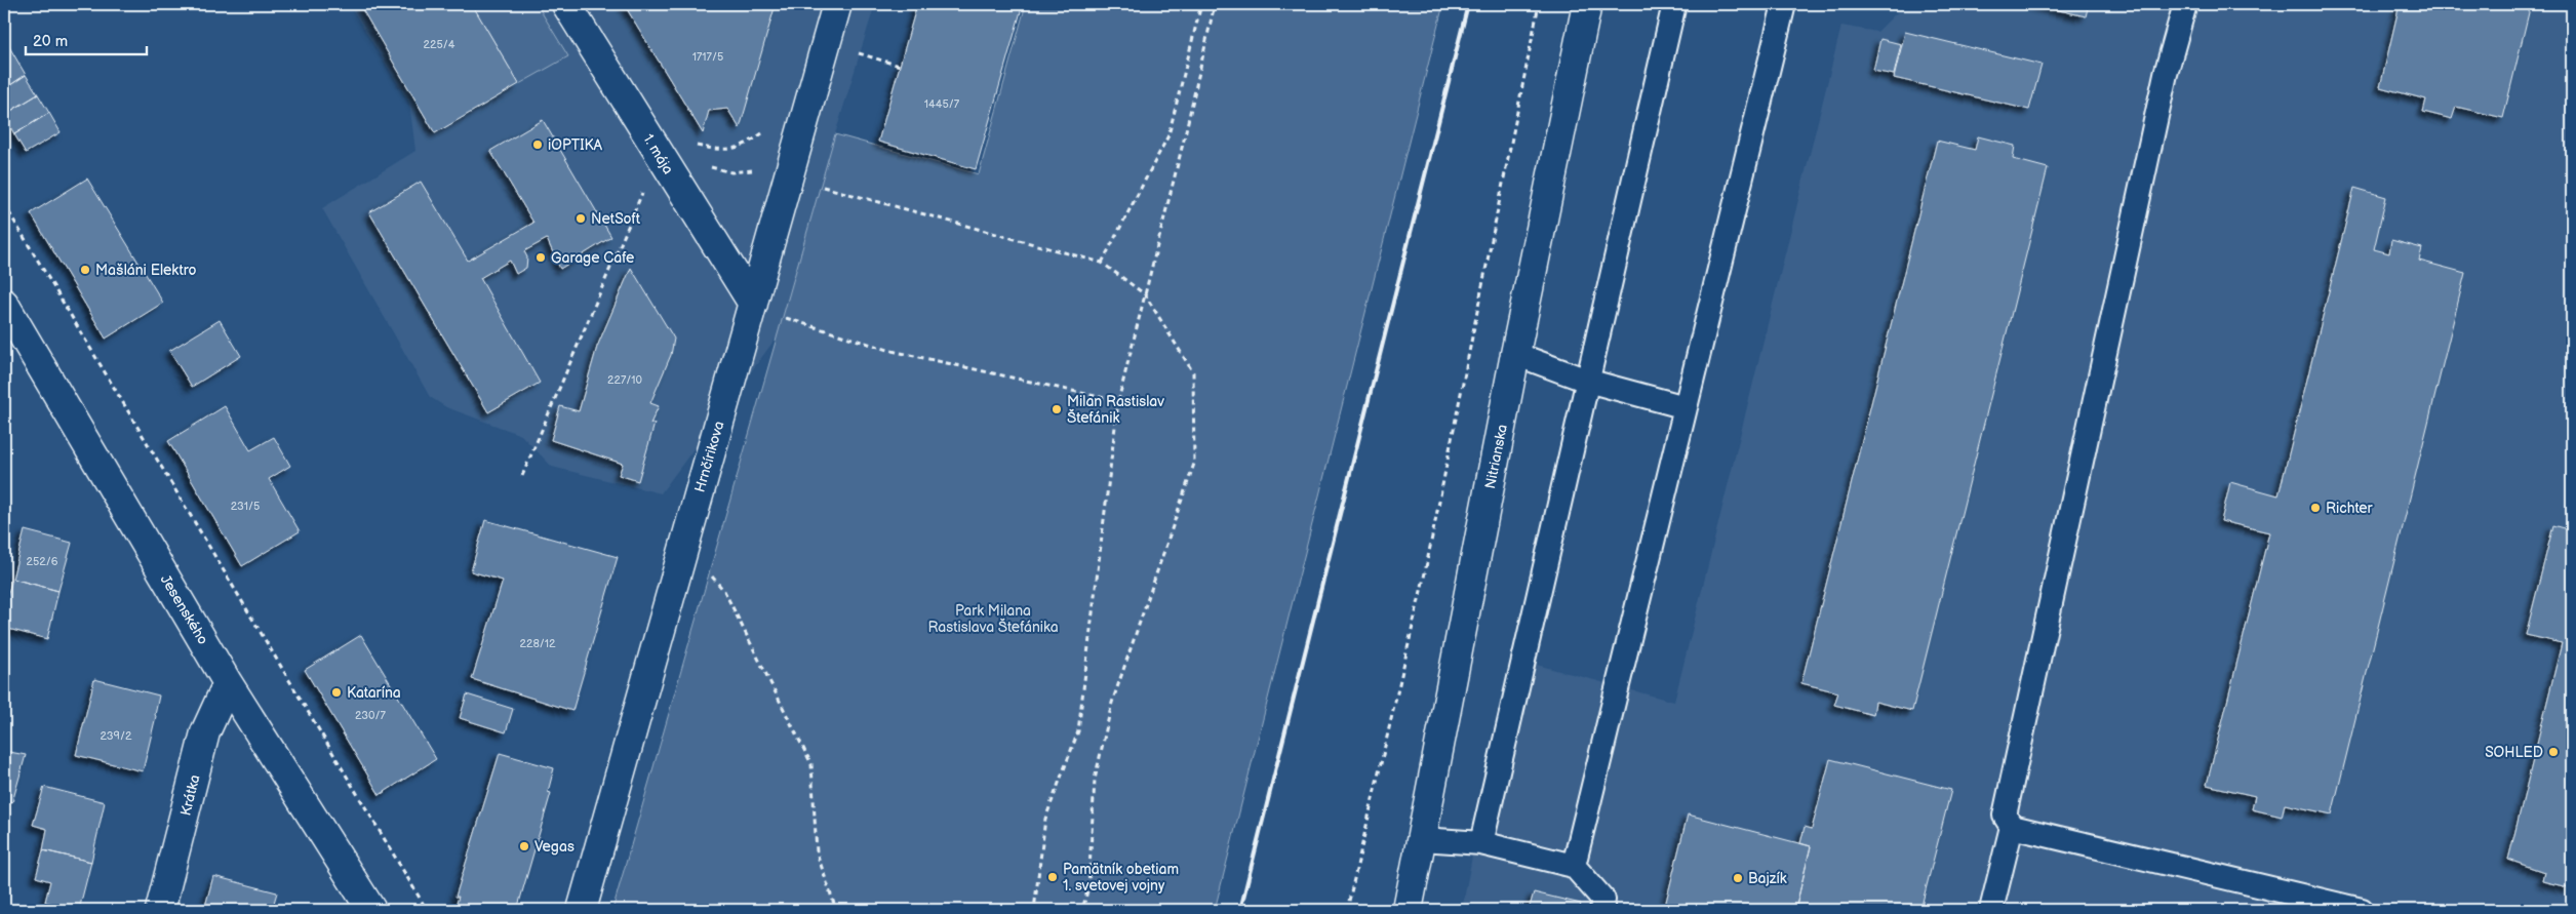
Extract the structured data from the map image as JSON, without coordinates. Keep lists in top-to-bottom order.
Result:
{
  "streets": {
    "street": [
      "1. mája",
      "Hrnčírikova",
      "Nitrianska",
      "Jesenského",
      "Krátka"
    ]
  },
  "crossings": [
    ["1. mája", "Hrnčírikova"],
    ["Jesenského", "Krátka"]
  ],
  "parks": ["Park Milana Rastislava Štefánika"],
  "places": [
    "iOPTIKA",
    "NetSoft",
    "Garage Cafe",
    "Mašláni Elektro",
    "Milan Rastislav Štefánik",
    "Richter",
    "Katarína",
    "SOHLED",
    "Vegas",
    "Pamätník obetiam 1. svetovej vojny",
    "Bajzík"
  ],
  "house_numbers": [
    "225/4",
    "1717/5",
    "1445/7",
    "227/10",
    "231/5",
    "252/6",
    "228/12",
    "230/7",
    "239/2"
  ],
  "scale_bar": "20 m"
}
